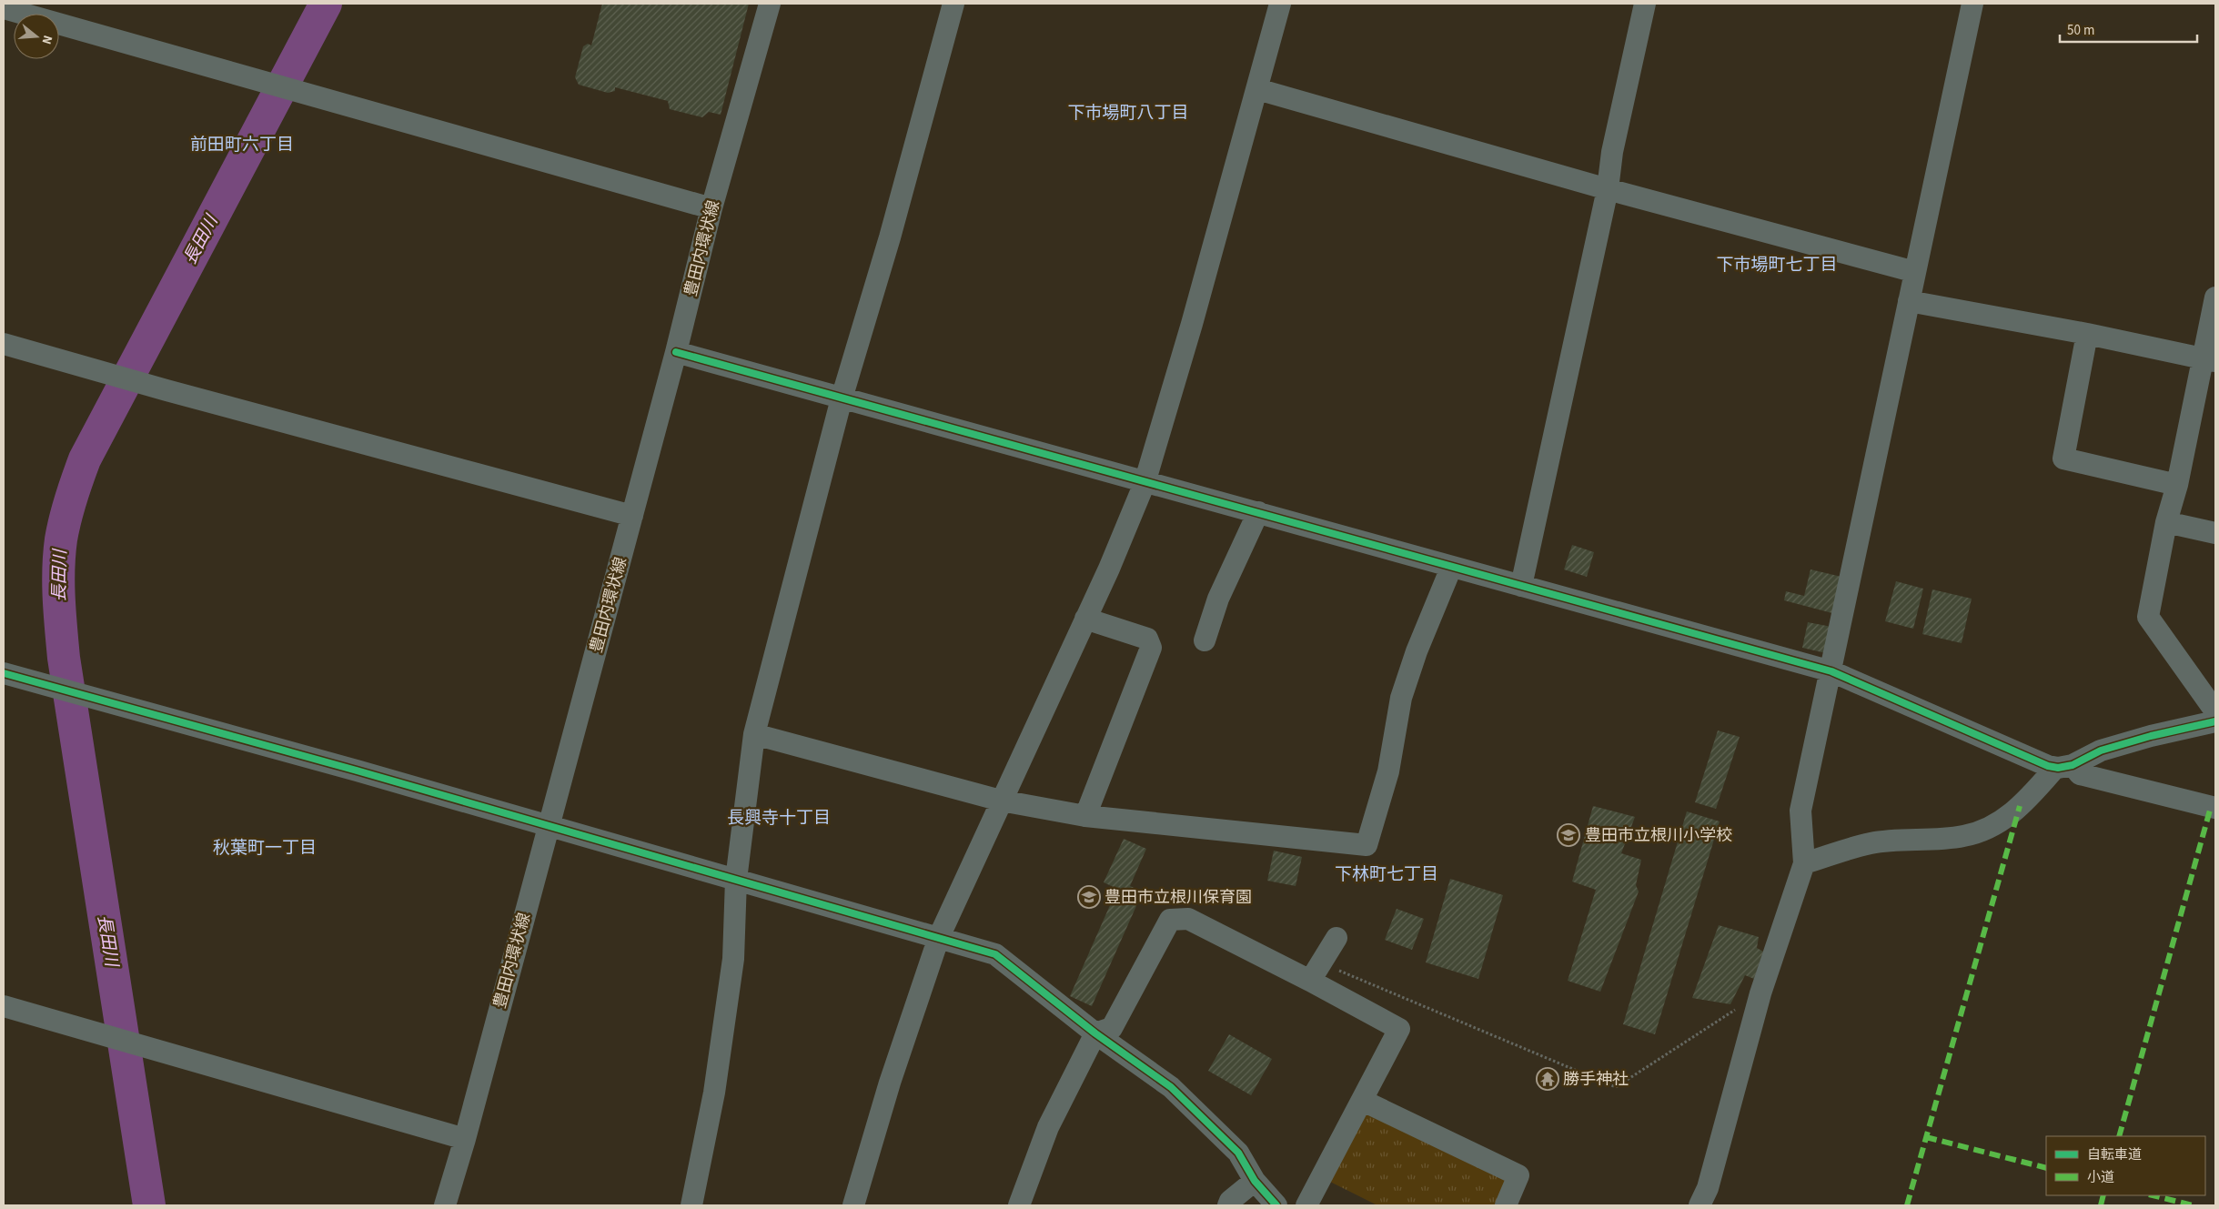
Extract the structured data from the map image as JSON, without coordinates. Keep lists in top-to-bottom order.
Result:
{
  "streets": {
    "street": ["豊田内環状線"]
  },
  "districts": [
    "下市場町八丁目",
    "前田町六丁目",
    "下市場町七丁目",
    "長興寺十丁目",
    "秋葉町一丁目",
    "下林町七丁目"
  ],
  "water": ["長田川"],
  "places": {
    "school or university": ["豊田市立根川小学校", "豊田市立根川保育園"],
    "temple": ["勝手神社"]
  },
  "legend": ["自転車道", "小道"],
  "scale_bar": "50 m",
  "north": "right"
}
